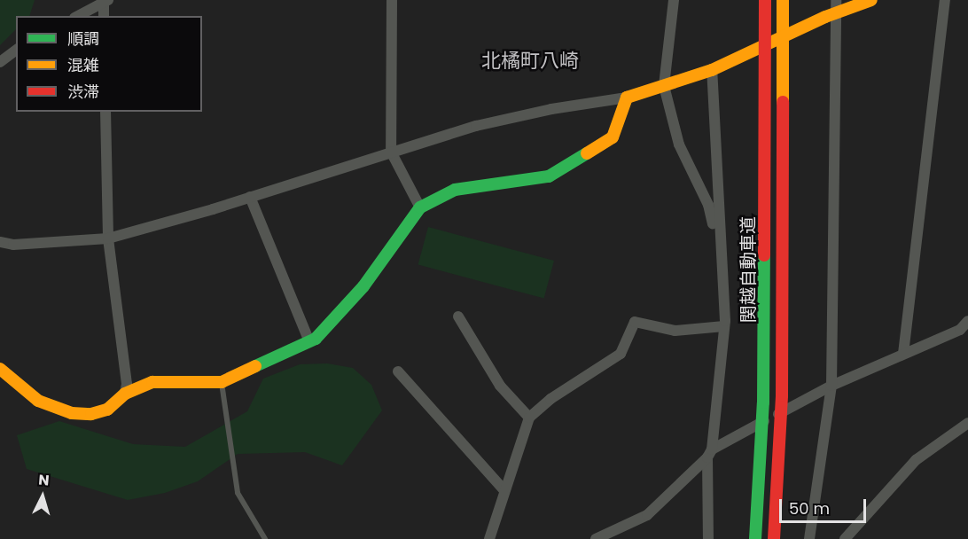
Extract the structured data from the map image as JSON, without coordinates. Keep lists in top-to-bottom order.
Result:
{
  "streets": {
    "main road": ["関越自動車道"]
  },
  "districts": ["北橘町八崎"],
  "legend": ["順調", "混雑", "渋滞"],
  "scale_bar": "50 m",
  "north": "top"
}
